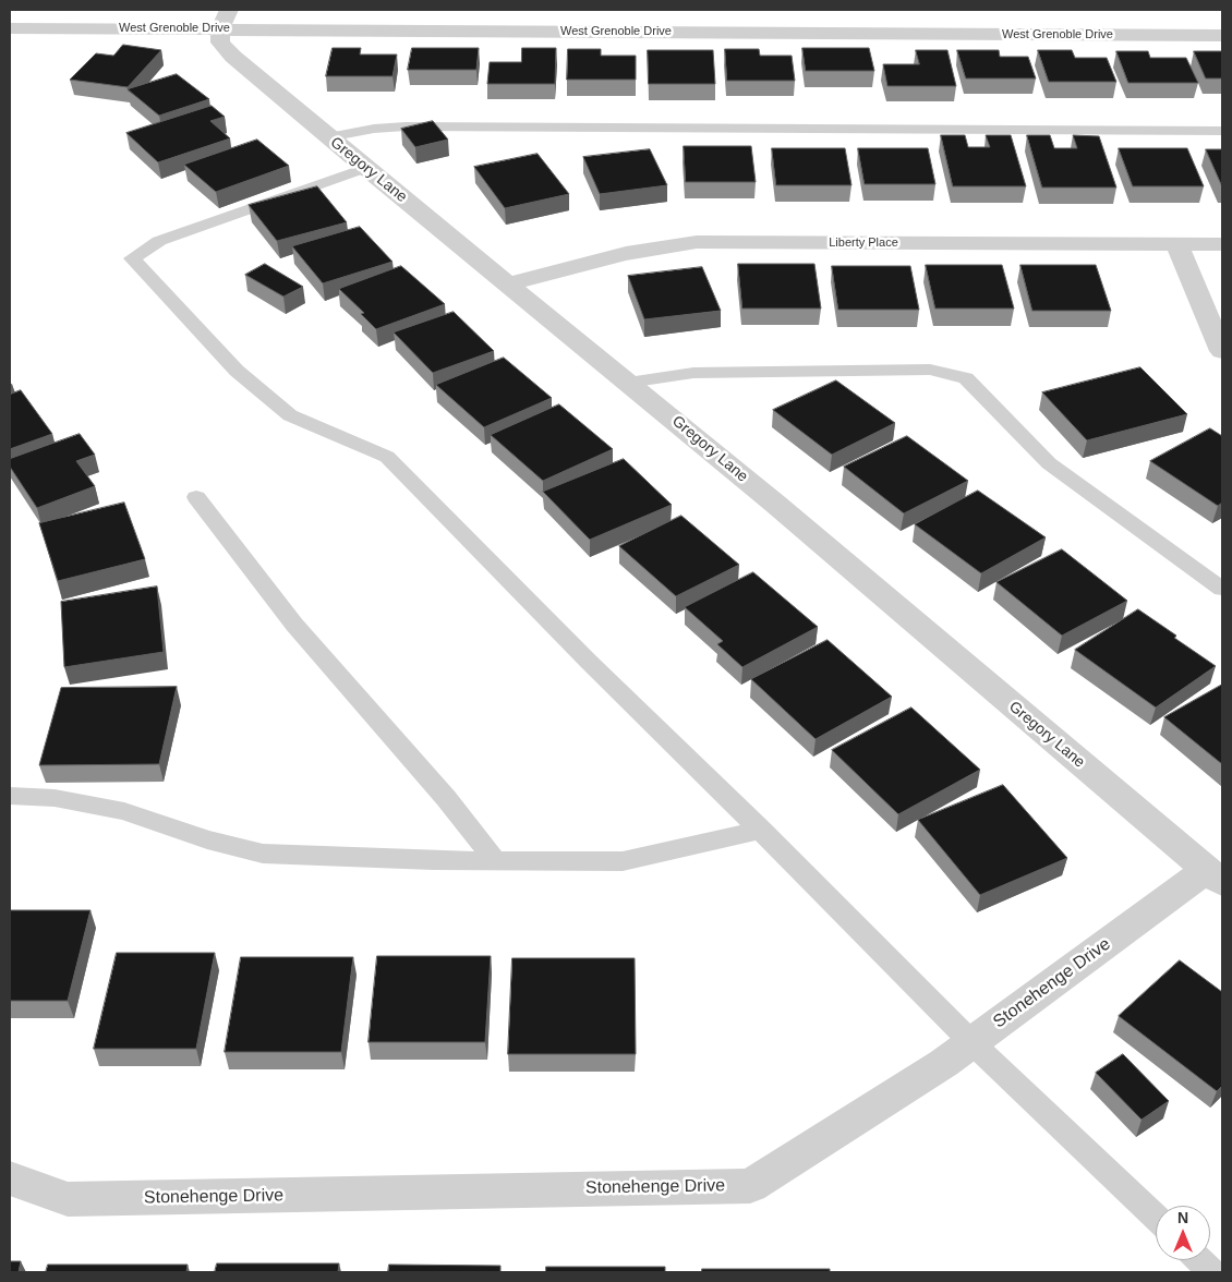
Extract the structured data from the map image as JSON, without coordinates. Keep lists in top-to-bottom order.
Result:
{
  "streets": {
    "street": [
      "West Grenoble Drive",
      "Gregory Lane",
      "Liberty Place",
      "Stonehenge Drive"
    ]
  },
  "crossings": [
    ["West Grenoble Drive", "Gregory Lane"],
    ["Gregory Lane", "Liberty Place"],
    ["Gregory Lane", "Stonehenge Drive"]
  ],
  "north": "top"
}
